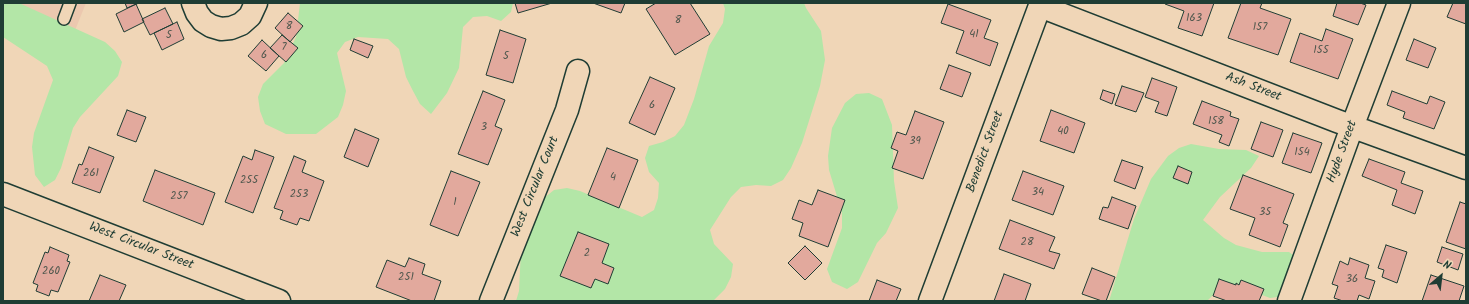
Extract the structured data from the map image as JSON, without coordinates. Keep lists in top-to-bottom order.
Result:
{
  "streets": {
    "street": [
      "Ash Street",
      "Benedict Street",
      "Hyde Street",
      "West Circular Court",
      "West Circular Street"
    ]
  },
  "crossings": [
    ["Ash Street", "Benedict Street"],
    ["Ash Street", "Hyde Street"]
  ],
  "house_numbers": [
    "163",
    "8",
    "8",
    "157",
    "41",
    "5",
    "7",
    "155",
    "6",
    "5",
    "6",
    "158",
    "3",
    "40",
    "39",
    "154",
    "261",
    "4",
    "255",
    "34",
    "253",
    "257",
    "1",
    "35",
    "28",
    "2",
    "260",
    "251",
    "36"
  ],
  "north": "top right"
}
